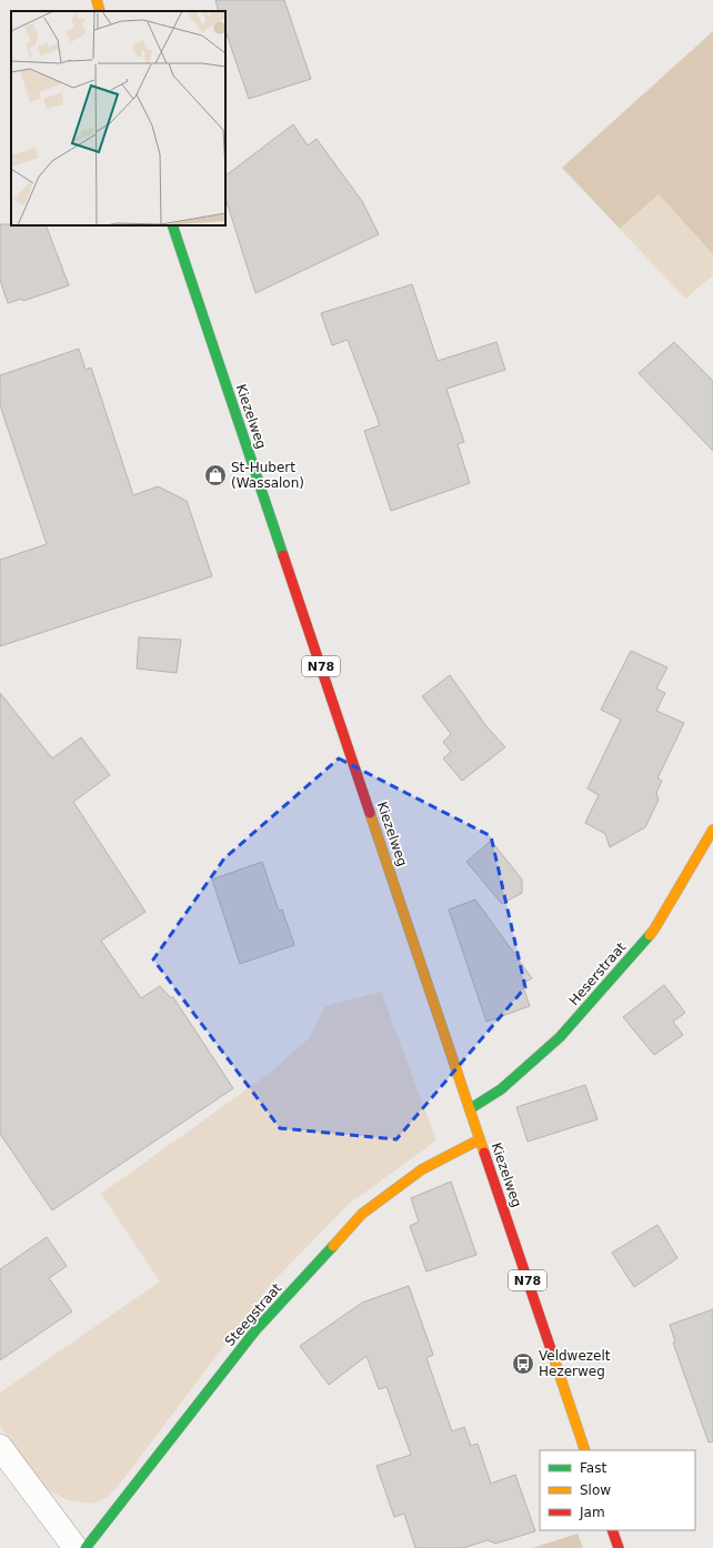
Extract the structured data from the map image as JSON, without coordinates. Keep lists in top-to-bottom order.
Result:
{
  "streets": {
    "main road": [
      "Kiezelweg",
      "N78",
      "Heserstraat",
      "Steegstraat"
    ]
  },
  "crossings": [
    ["Kiezelweg", "Heserstraat"],
    ["Kiezelweg", "Steegstraat"]
  ],
  "places": {
    "shop": ["St-Hubert (Wassalon)"],
    "bus stop": ["Veldwezelt Hezerweg"]
  },
  "legend": ["Fast", "Slow", "Jam"]
}
